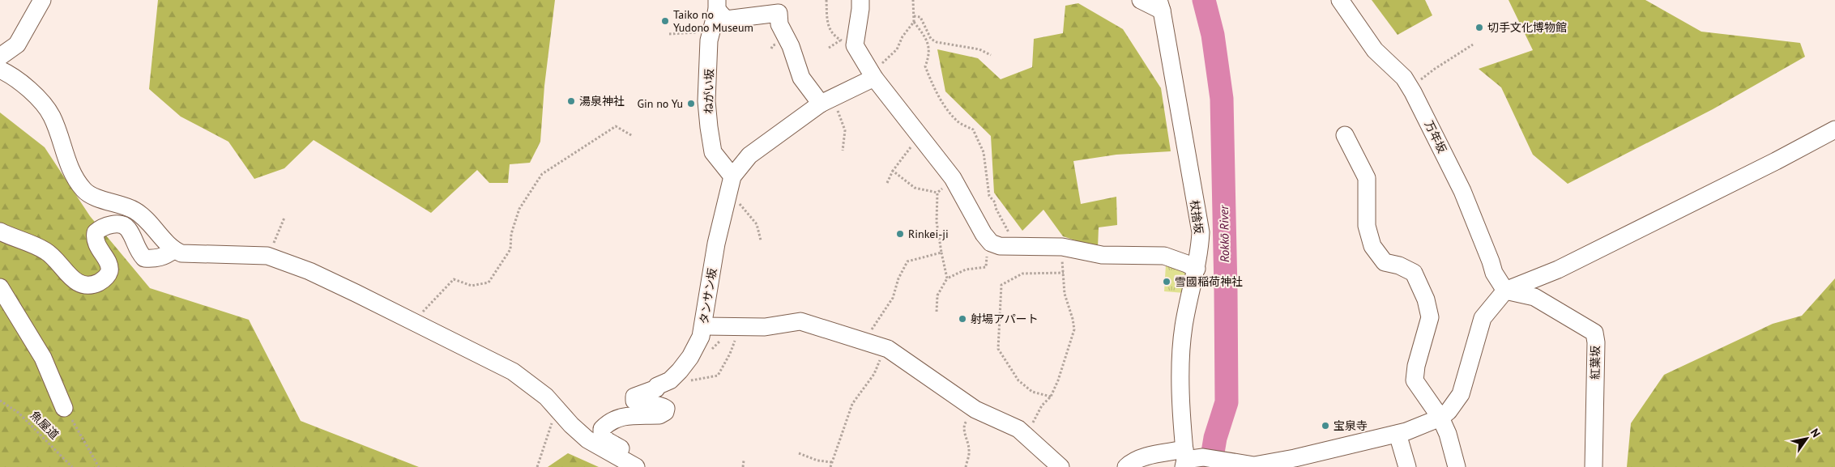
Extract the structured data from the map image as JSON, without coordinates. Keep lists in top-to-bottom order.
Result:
{
  "streets": {
    "street": [
      "ねがい坂",
      "万年坂",
      "杖捨坂",
      "タンサン坂",
      "紅葉坂"
    ],
    "path": ["魚屋道"]
  },
  "crossings": [
    ["ねがい坂", "タンサン坂"],
    ["万年坂", "紅葉坂"]
  ],
  "water": ["Rokkō River"],
  "places": [
    "Taiko no Yudono Museum",
    "切手文化博物館",
    "湯泉神社",
    "Gin no Yu",
    "Rinkei-ji",
    "雪國稲荷神社",
    "射場アパート",
    "宝泉寺"
  ],
  "north": "top right"
}
